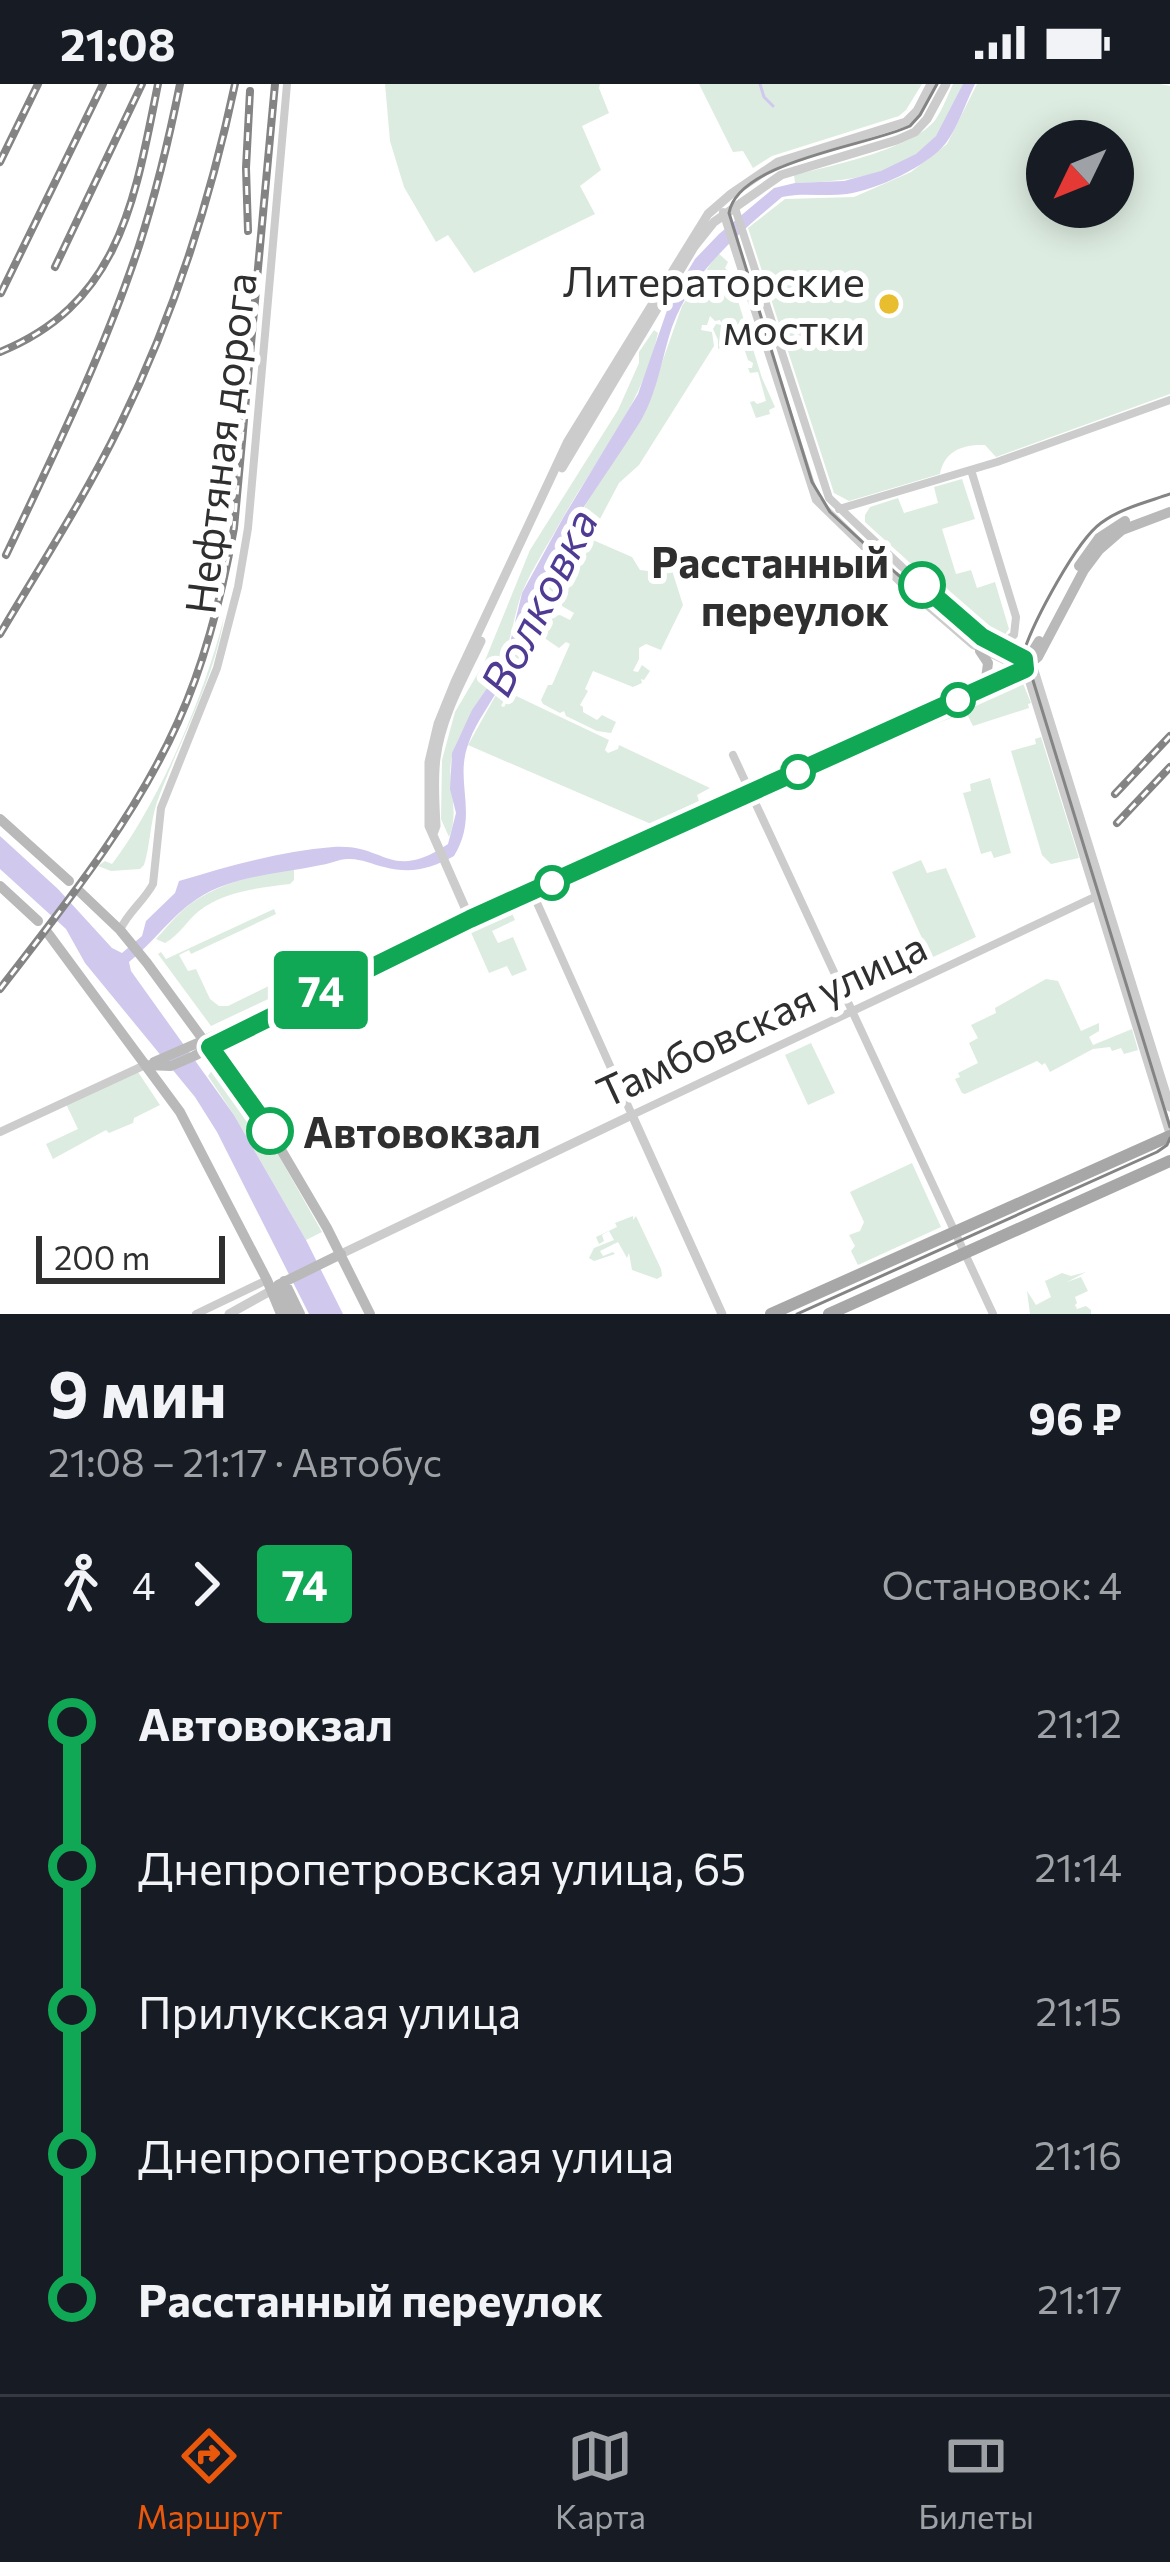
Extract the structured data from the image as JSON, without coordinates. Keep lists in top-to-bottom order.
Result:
{
  "streets": {
    "main road": ["Тамбовская улица"],
    "street": ["Нефтяная дорога"]
  },
  "water": ["Волковка"],
  "places": ["Литераторские мостки", "Расстанный переулок", "Автовокзал"],
  "lines": ["bus line 74"],
  "scale_bar": "200 m",
  "north": "bottom left",
  "page": {
    "status": "21:08",
    "on_map": "74",
    "scale": "200 m",
    "heading": ["9 мин", "21:08 – 21:17 · Автобус", "96 ₽"],
    "legs": ["4", "74", "Остановок: 4"],
    "list": [
      {
        "name": "Автовокзал",
        "value": "21:12"
      },
      {
        "name": "Днепропетровская улица, 65",
        "value": "21:14"
      },
      {
        "name": "Прилукская улица",
        "value": "21:15"
      },
      {
        "name": "Днепропетровская улица",
        "value": "21:16"
      },
      {
        "name": "Расстанный переулок",
        "value": "21:17"
      }
    ],
    "tabs": ["Маршрут", "Карта", "Билеты"]
  }
}
